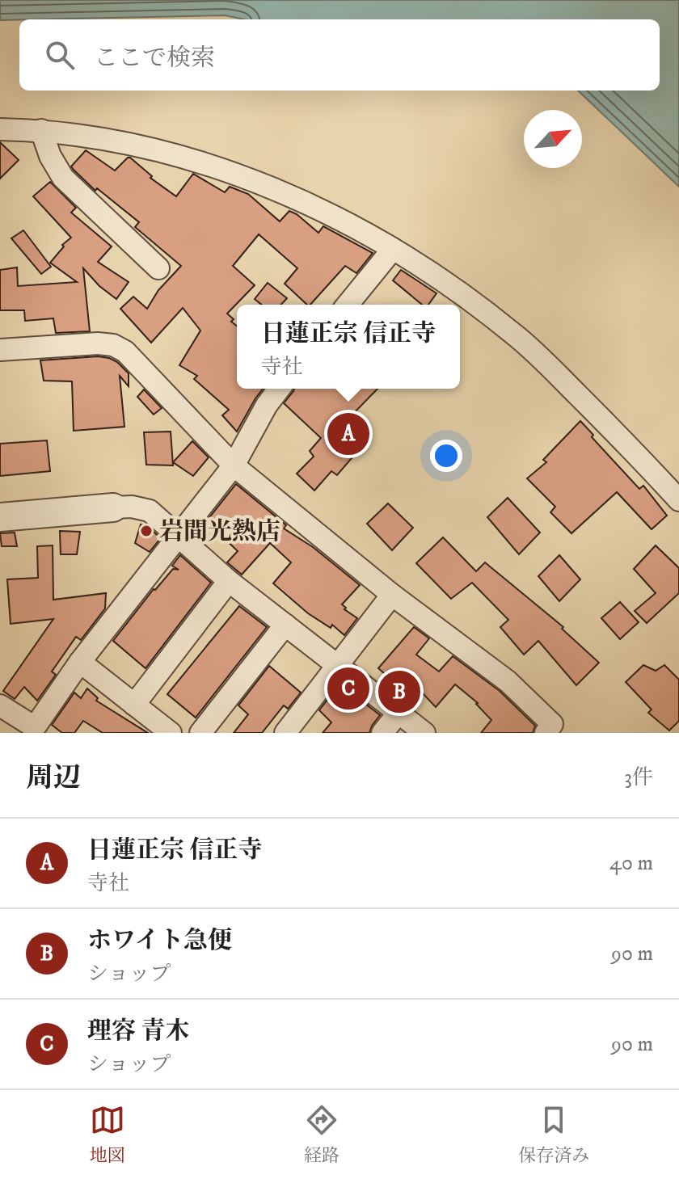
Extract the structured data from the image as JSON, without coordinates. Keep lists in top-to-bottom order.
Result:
{
  "places": ["岩間光熱店"],
  "north": "top right",
  "page": {
    "search": "ここで検索",
    "popup": ["日蓮正宗 信正寺", "寺社"],
    "pins": ["A", "C", "B"],
    "heading": ["周辺", "3件"],
    "list": [
      {
        "mark": "A",
        "name": "日蓮正宗 信正寺",
        "note": "寺社",
        "value": "40 m"
      },
      {
        "mark": "B",
        "name": "ホワイト急便",
        "note": "ショップ",
        "value": "90 m"
      },
      {
        "mark": "C",
        "name": "理容 青木",
        "note": "ショップ",
        "value": "90 m"
      }
    ],
    "nav": ["地図", "経路", "保存済み"]
  }
}
